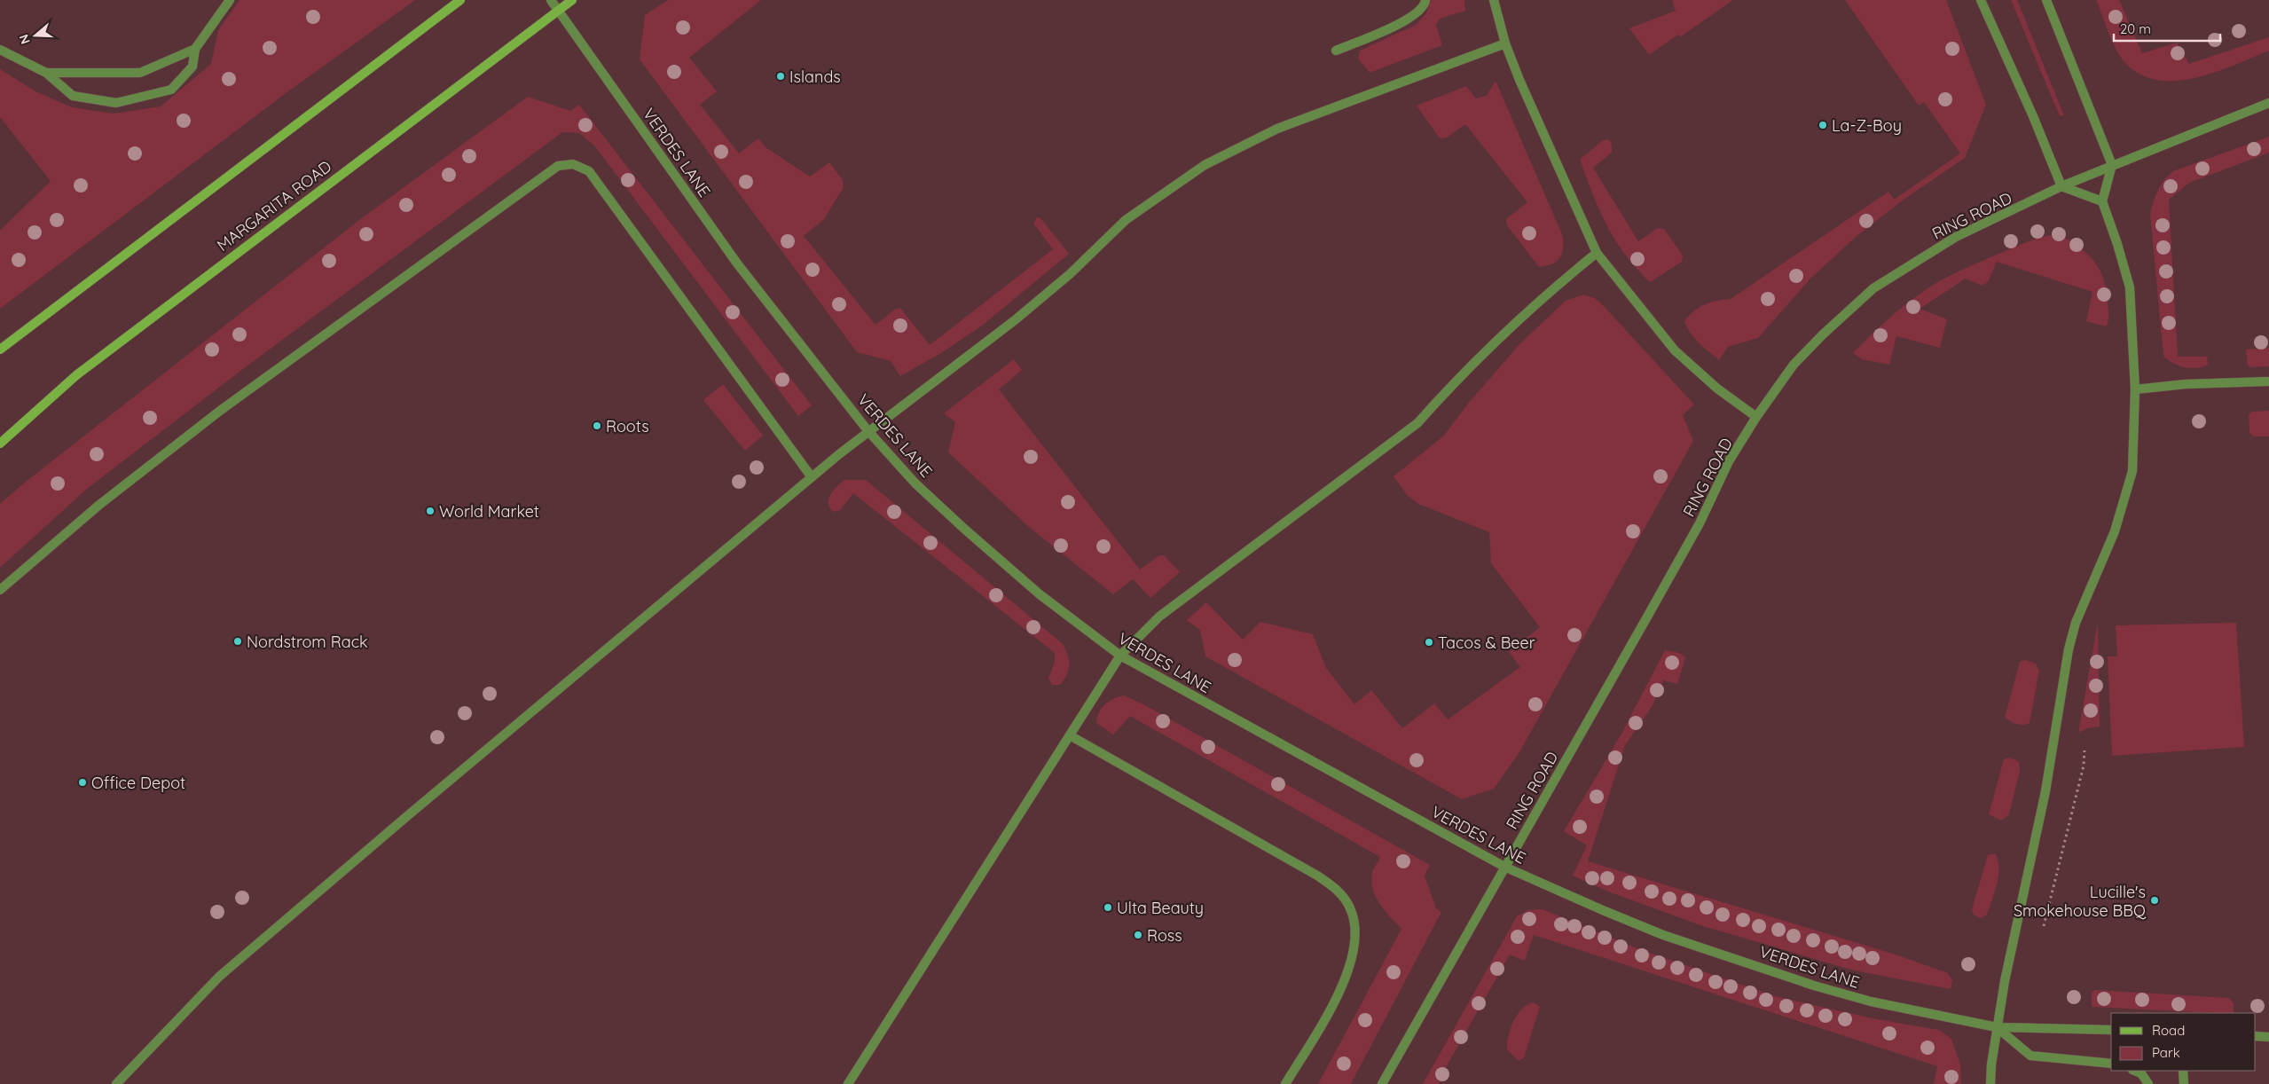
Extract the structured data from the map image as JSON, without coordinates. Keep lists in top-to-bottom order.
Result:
{
  "streets": {
    "main road": ["MARGARITA ROAD"],
    "street": ["VERDES LANE", "RING ROAD"]
  },
  "crossings": [
    ["VERDES LANE", "MARGARITA ROAD"],
    ["VERDES LANE", "RING ROAD"]
  ],
  "places": [
    "Islands",
    "La-Z-Boy",
    "Roots",
    "World Market",
    "Nordstrom Rack",
    "Tacos & Beer",
    "Office Depot",
    "Lucille's Smokehouse BBQ",
    "Ulta Beauty",
    "Ross"
  ],
  "legend": ["Road", "Park"],
  "scale_bar": "20 m",
  "north": "left"
}
